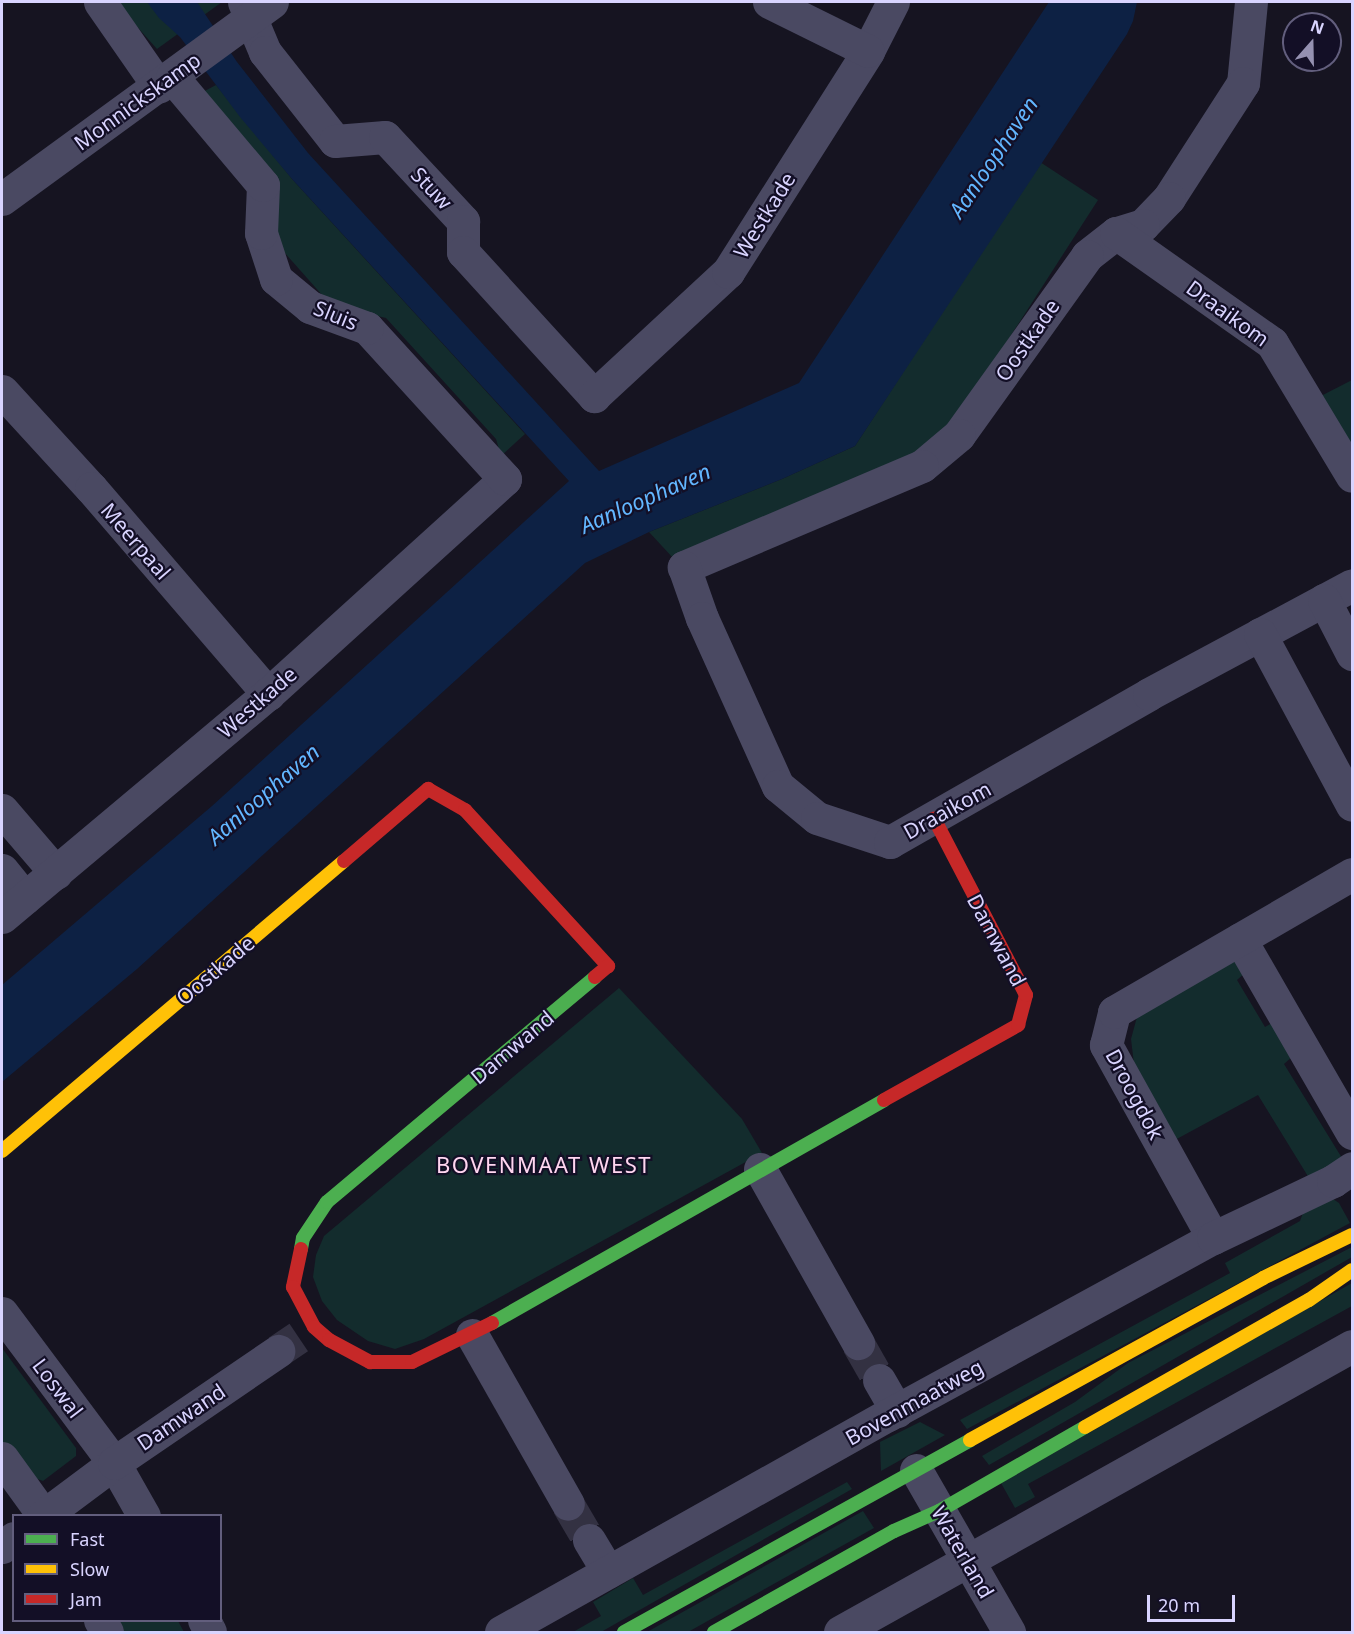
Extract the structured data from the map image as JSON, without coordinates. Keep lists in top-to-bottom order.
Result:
{
  "streets": {
    "street": [
      "Monnickskamp",
      "Stuw",
      "Westkade",
      "Draaikom",
      "Sluis",
      "Oostkade",
      "Meerpaal",
      "Damwand",
      "Droogdok",
      "Loswal",
      "Bovenmaatweg",
      "Waterland"
    ]
  },
  "crossings": [
    ["Monnickskamp", "Stuw"],
    ["Monnickskamp", "Sluis"],
    ["Stuw", "Westkade"],
    ["Westkade", "Sluis"],
    ["Westkade", "Meerpaal"],
    ["Draaikom", "Oostkade"],
    ["Draaikom", "Damwand"],
    ["Oostkade", "Damwand"],
    ["Damwand", "Loswal"],
    ["Droogdok", "Bovenmaatweg"]
  ],
  "districts": ["BOVENMAAT WEST"],
  "water": ["Aanloophaven"],
  "legend": ["Fast", "Slow", "Jam"],
  "scale_bar": "20 m",
  "north": "top"
}
